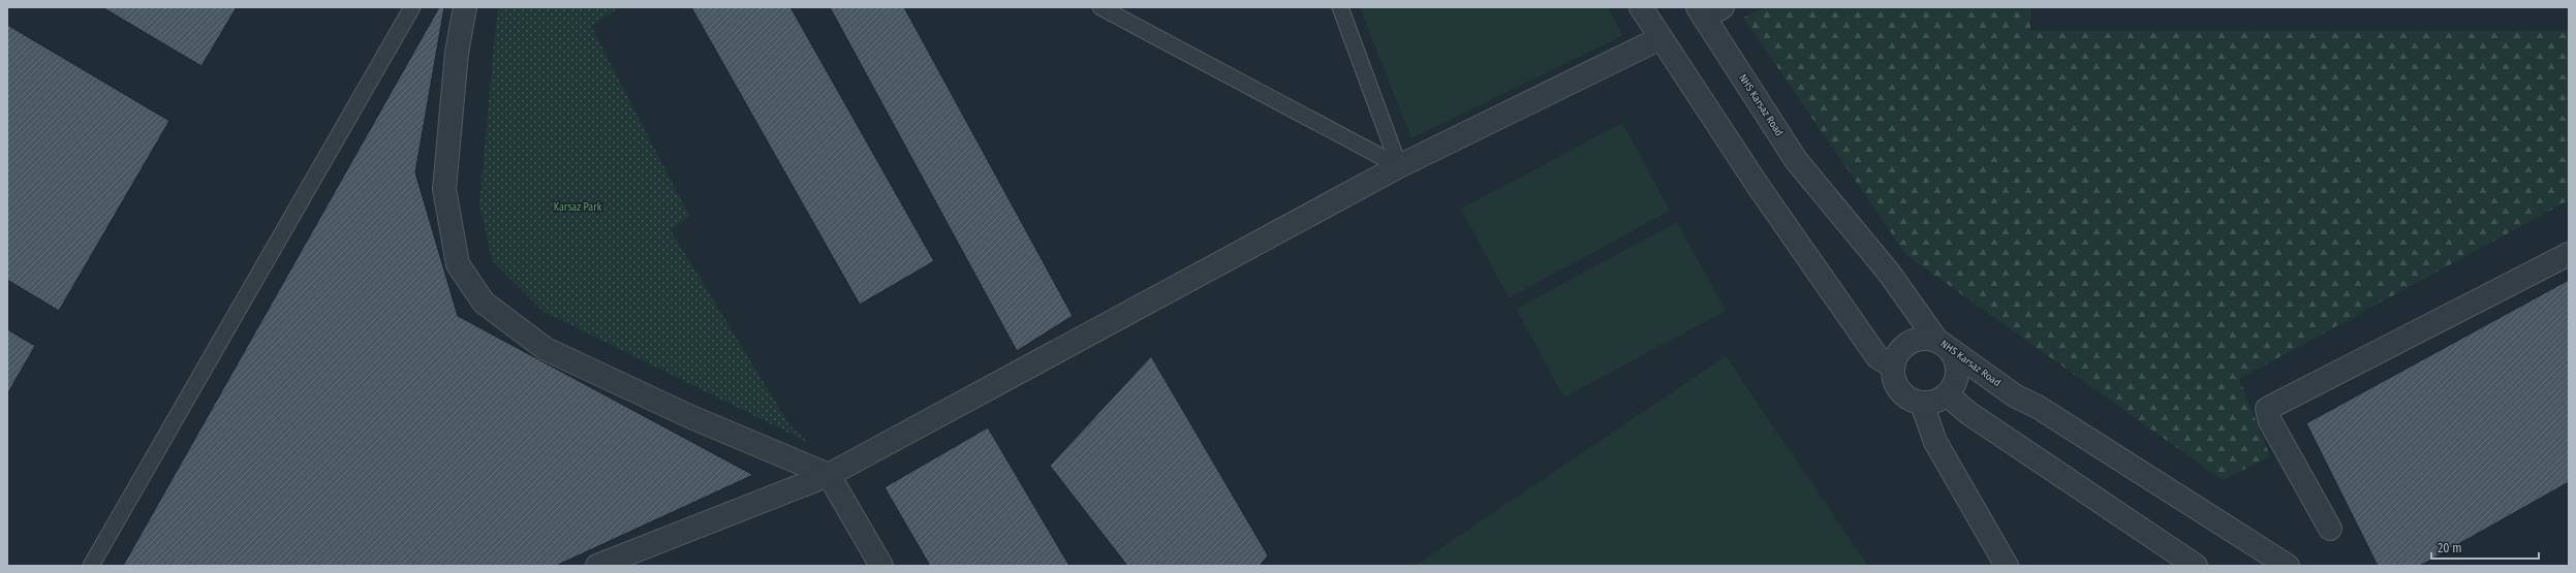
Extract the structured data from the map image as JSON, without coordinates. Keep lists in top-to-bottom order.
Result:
{
  "streets": {
    "street": ["NHS Karsaz Road"]
  },
  "parks": ["Karsaz Park"],
  "scale_bar": "20 m"
}
